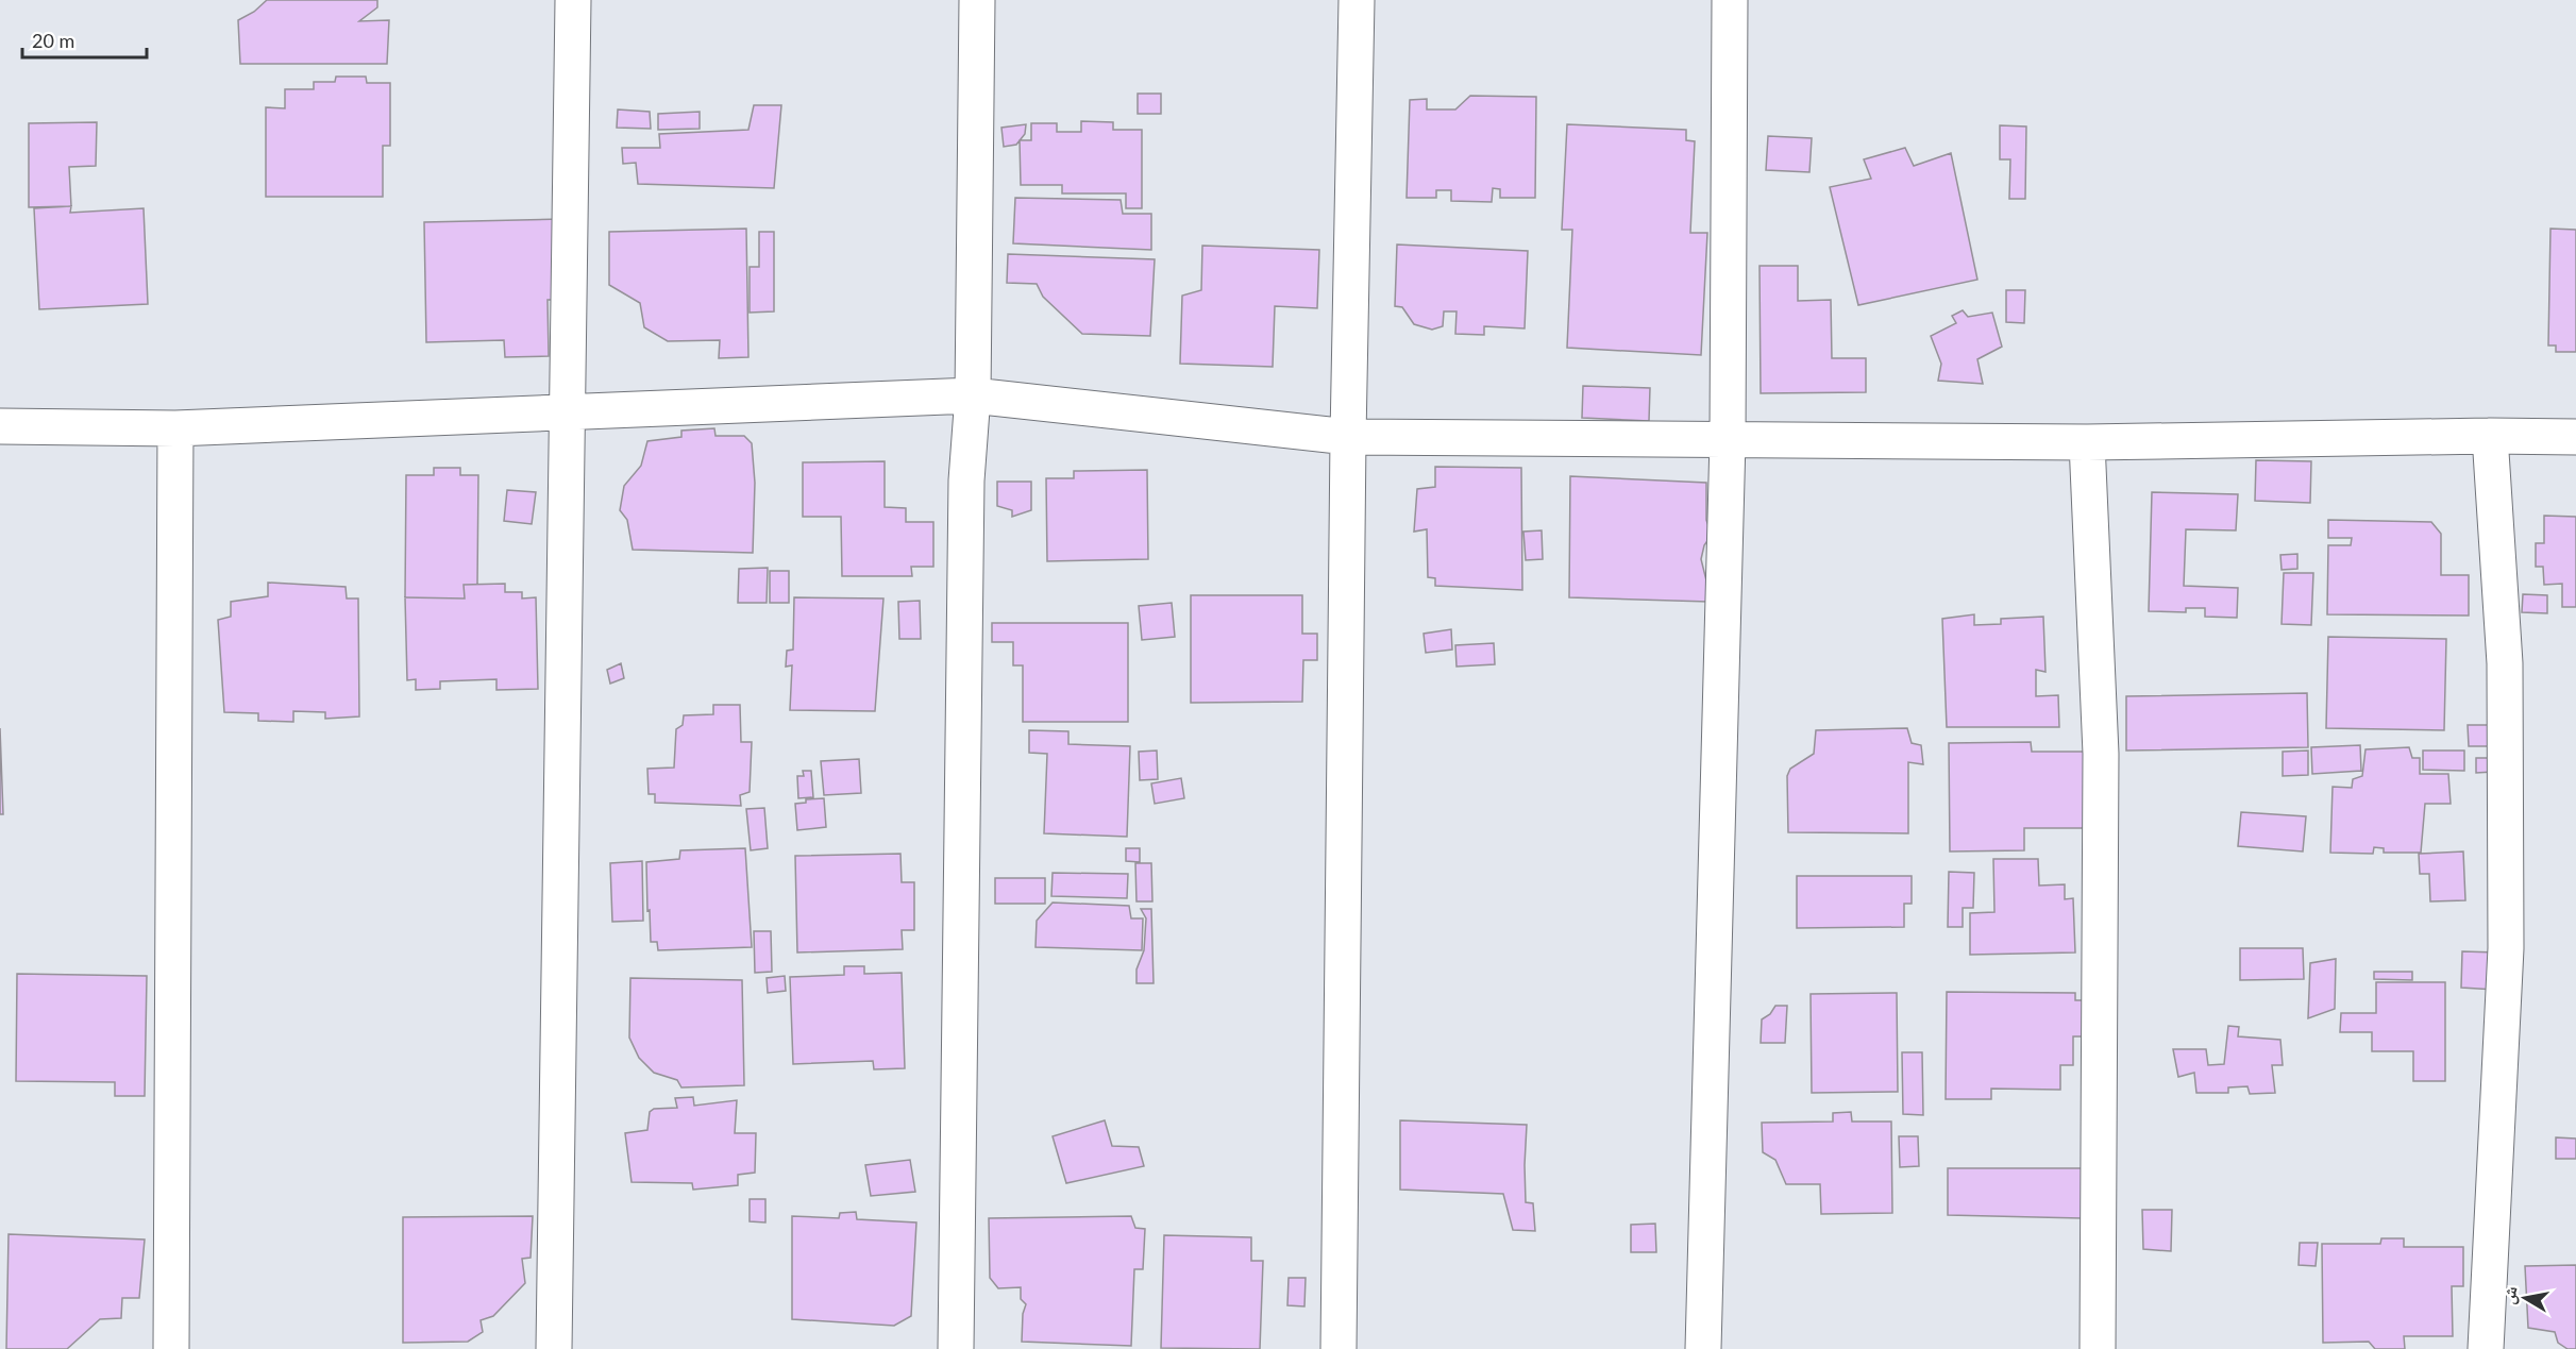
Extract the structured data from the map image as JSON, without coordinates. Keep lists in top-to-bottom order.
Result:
{
  "scale_bar": "20 m",
  "north": "left"
}
